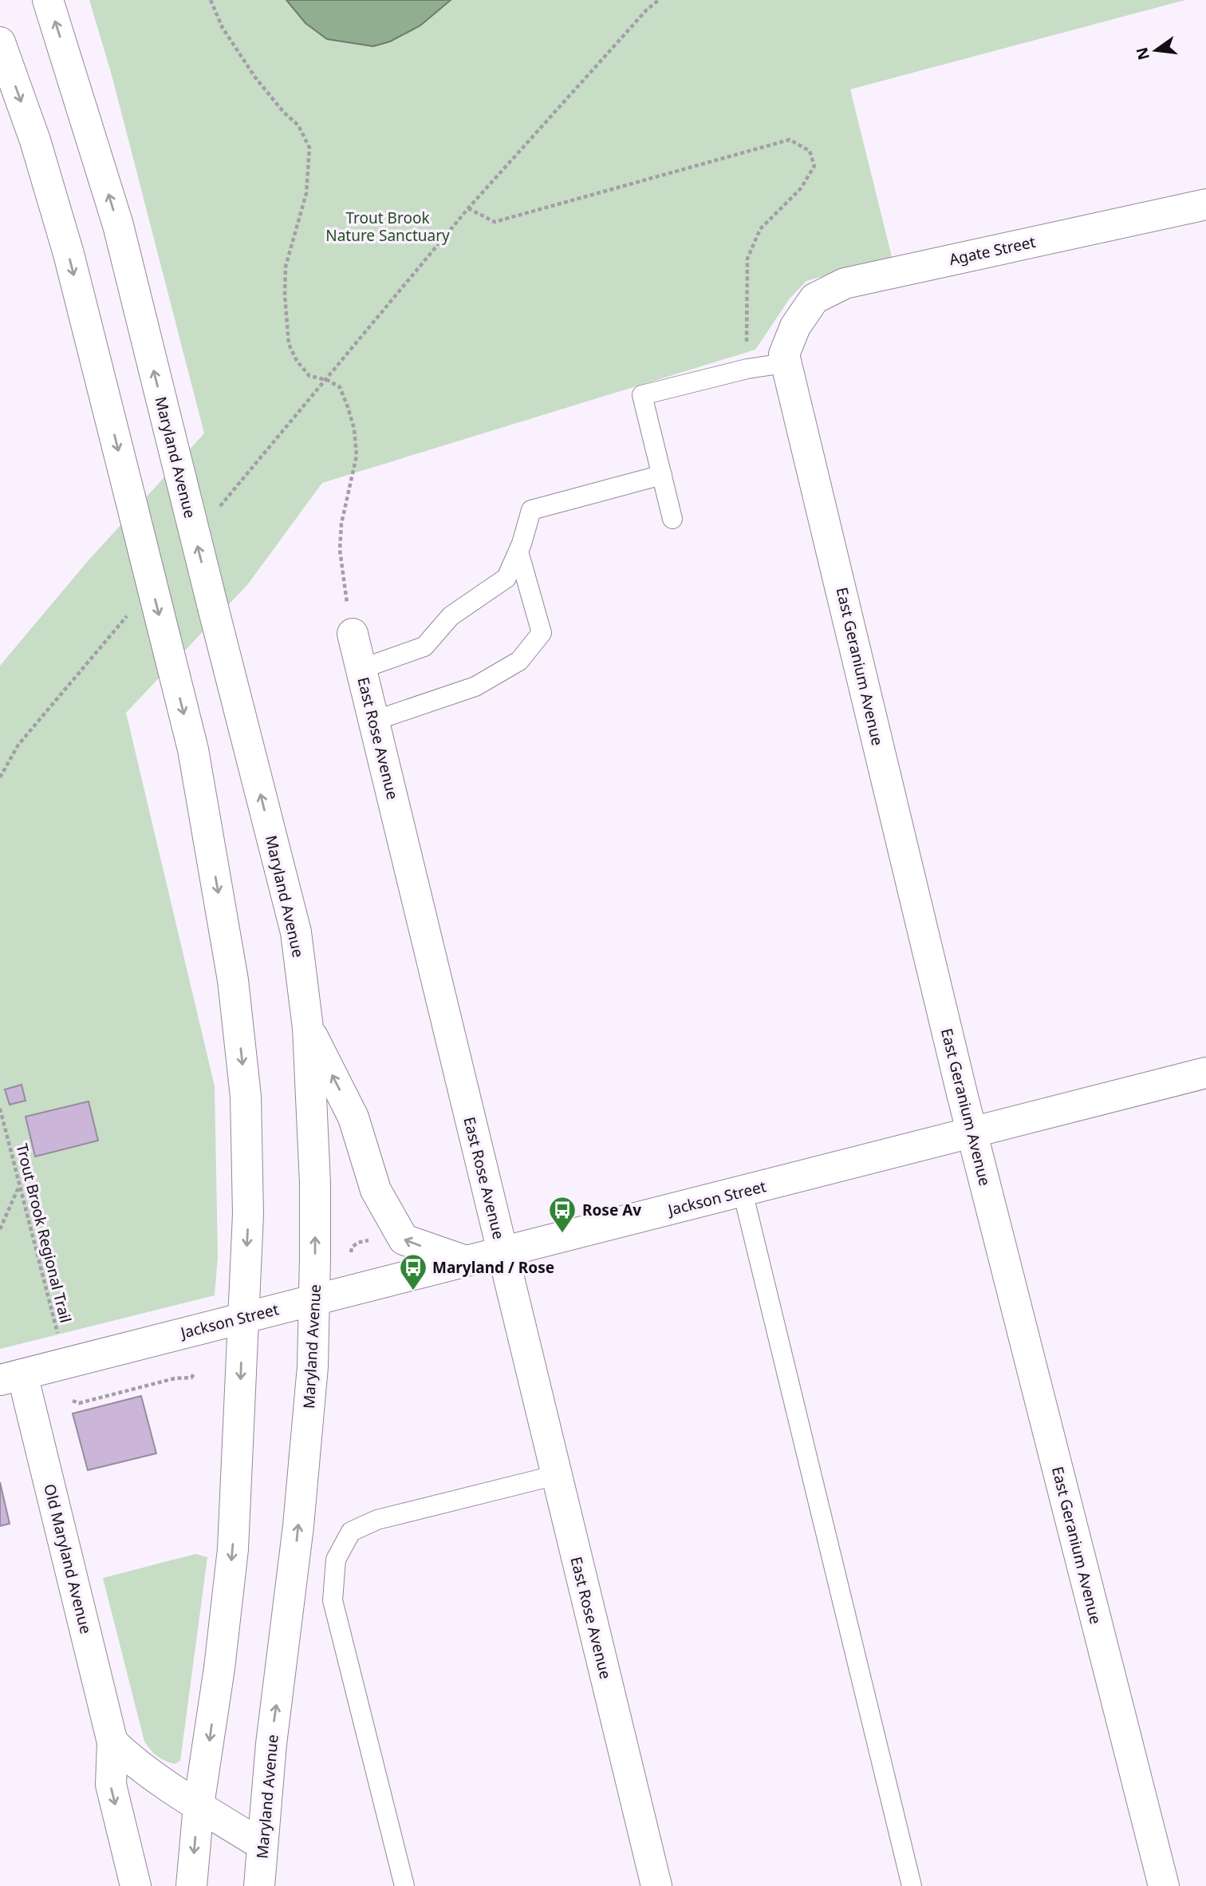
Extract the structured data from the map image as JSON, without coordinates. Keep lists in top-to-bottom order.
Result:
{
  "streets": {
    "street": [
      "Agate Street",
      "Maryland Avenue",
      "East Geranium Avenue",
      "East Rose Avenue",
      "Jackson Street",
      "Old Maryland Avenue"
    ],
    "path": ["Trout Brook Regional Trail"]
  },
  "crossings": [
    ["Agate Street", "East Geranium Avenue"],
    ["Maryland Avenue", "Jackson Street"],
    ["East Geranium Avenue", "Jackson Street"],
    ["East Rose Avenue", "Jackson Street"],
    ["Jackson Street", "Trout Brook Regional Trail"],
    ["Jackson Street", "Old Maryland Avenue"]
  ],
  "parks": ["Trout Brook Nature Sanctuary"],
  "places": {
    "bus stop": ["Rose Av", "Maryland / Rose"]
  },
  "north": "left"
}
